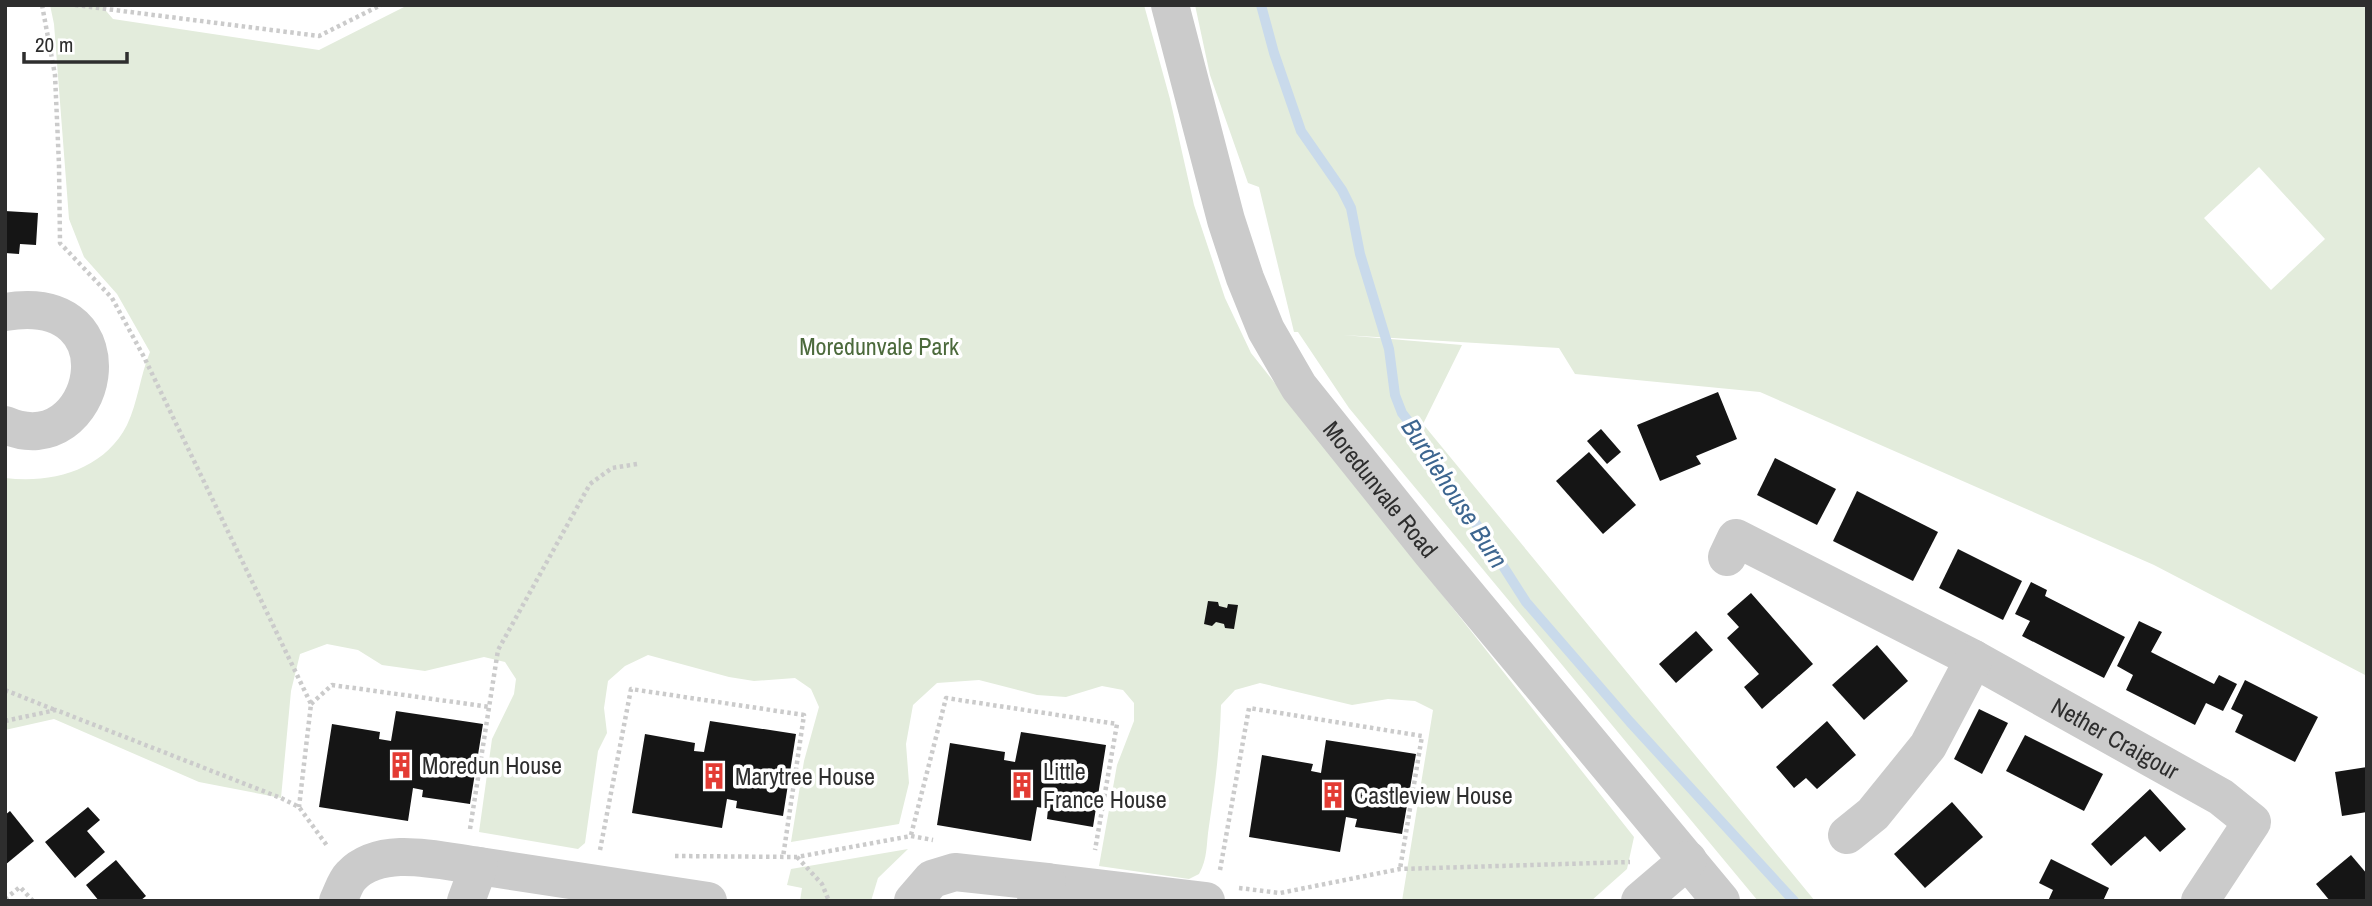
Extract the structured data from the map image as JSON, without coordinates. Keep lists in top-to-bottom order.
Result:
{
  "streets": {
    "street": ["Moredunvale Road", "Nether Craigour"]
  },
  "water": ["Burdiehouse Burn"],
  "parks": ["Moredunvale Park"],
  "places": {
    "building": [
      "Moredun House",
      "Marytree House",
      "Little France House",
      "Castleview House"
    ]
  },
  "scale_bar": "20 m"
}
